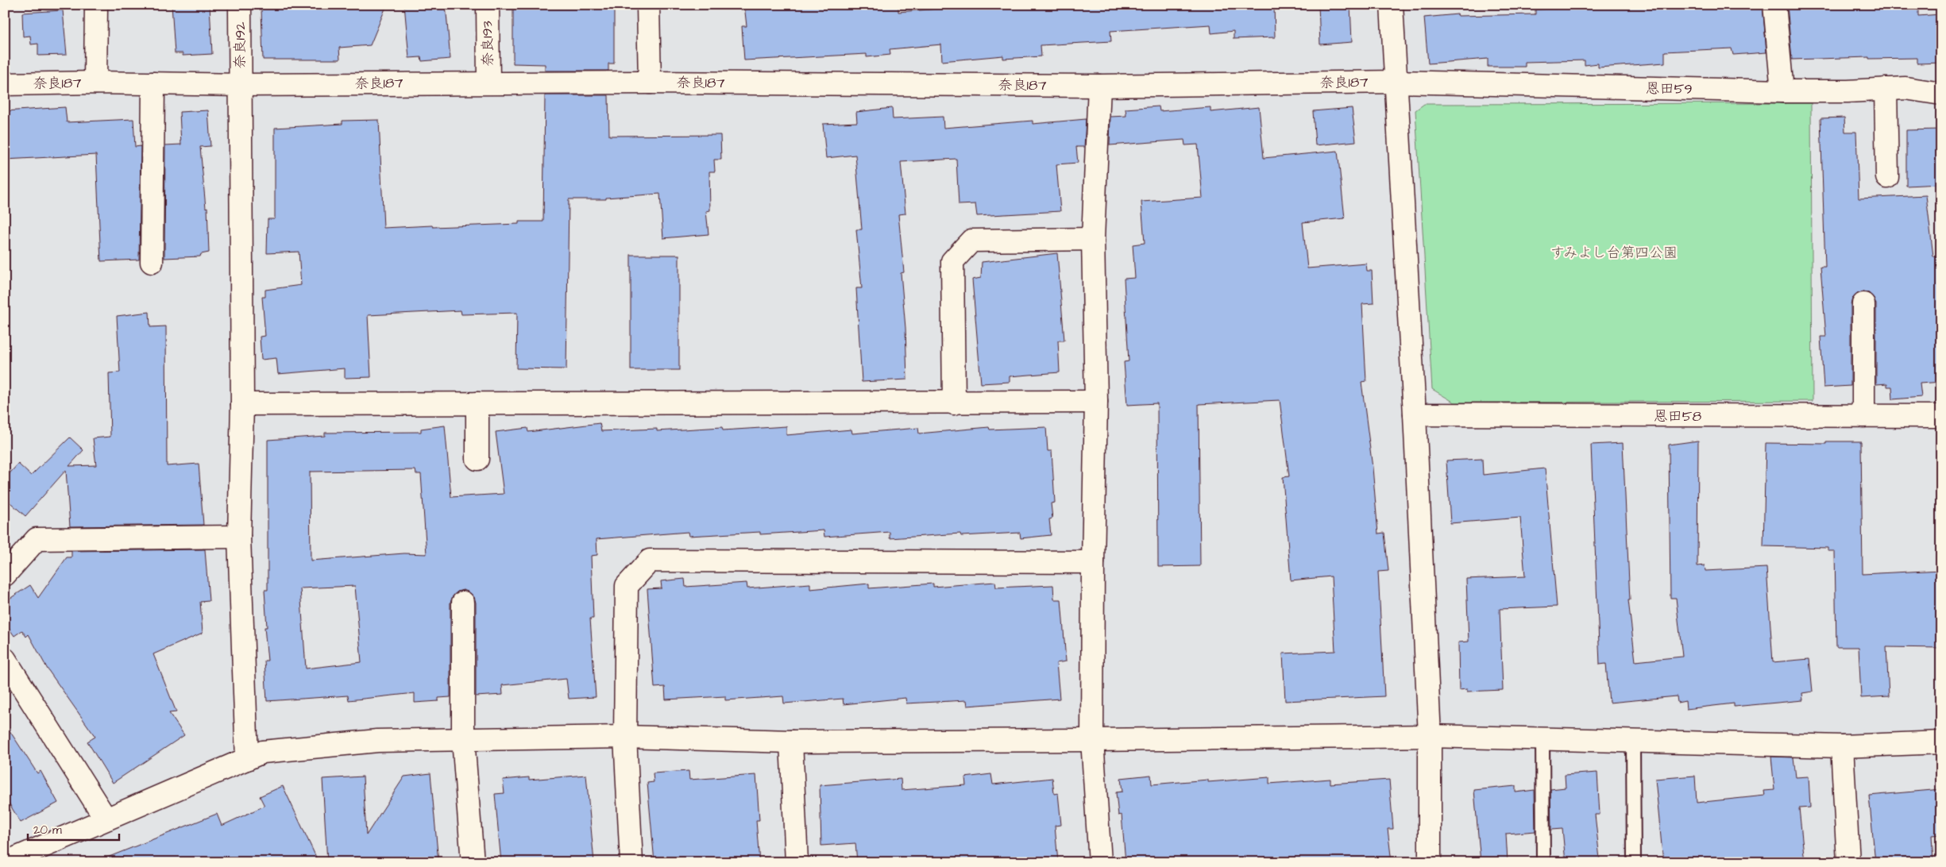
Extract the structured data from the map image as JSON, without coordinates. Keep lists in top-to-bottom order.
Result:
{
  "streets": {
    "street": [
      "奈良193",
      "奈良192",
      "奈良187",
      "恩田59",
      "恩田58"
    ]
  },
  "crossings": [
    ["奈良193", "奈良187"],
    ["奈良192", "奈良187"],
    ["奈良187", "恩田59"]
  ],
  "parks": ["すみよし台第四公園"],
  "scale_bar": "20 m"
}
